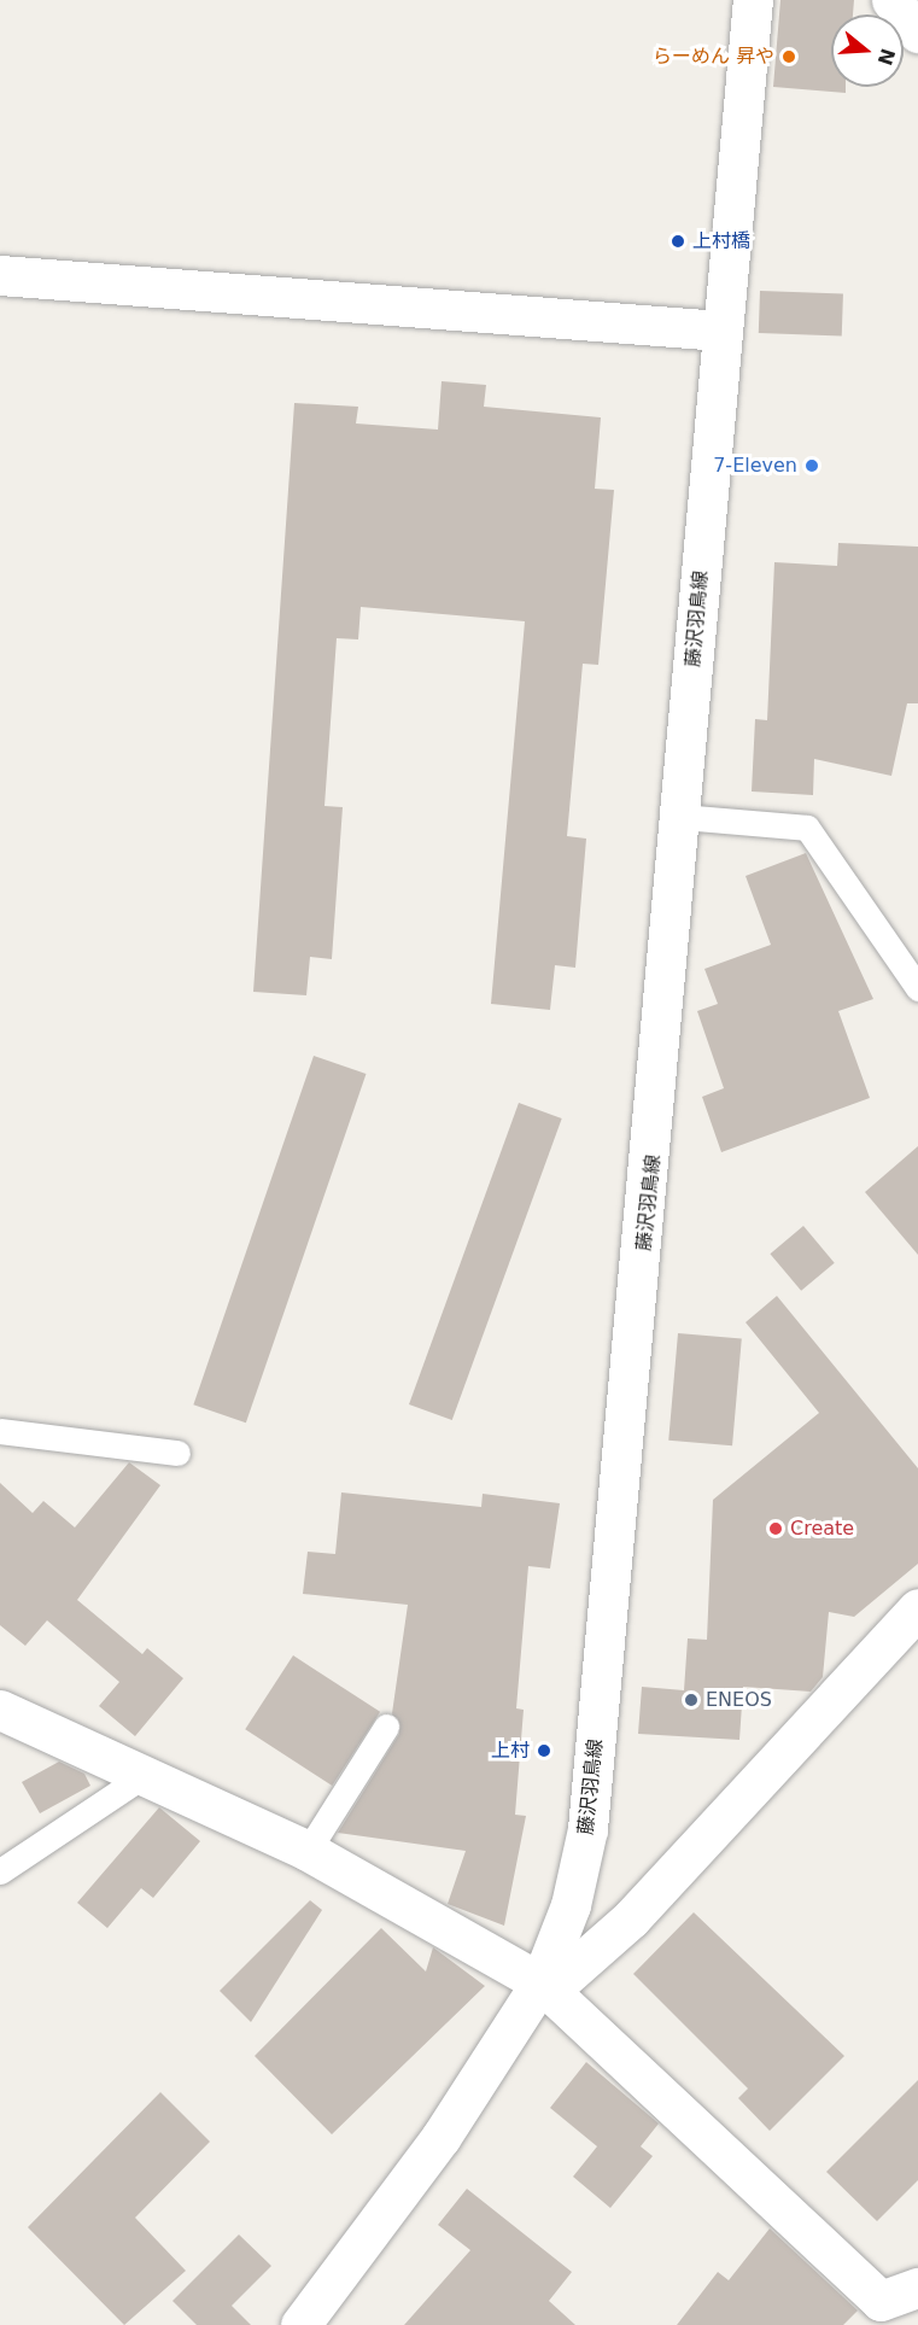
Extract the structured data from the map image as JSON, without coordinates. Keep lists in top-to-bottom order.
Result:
{
  "streets": {
    "street": ["藤沢羽鳥線"]
  },
  "places": [
    "らーめん 昇や",
    "上村橋",
    "7-Eleven",
    "Create",
    "ENEOS",
    "上村"
  ],
  "north": "right"
}
